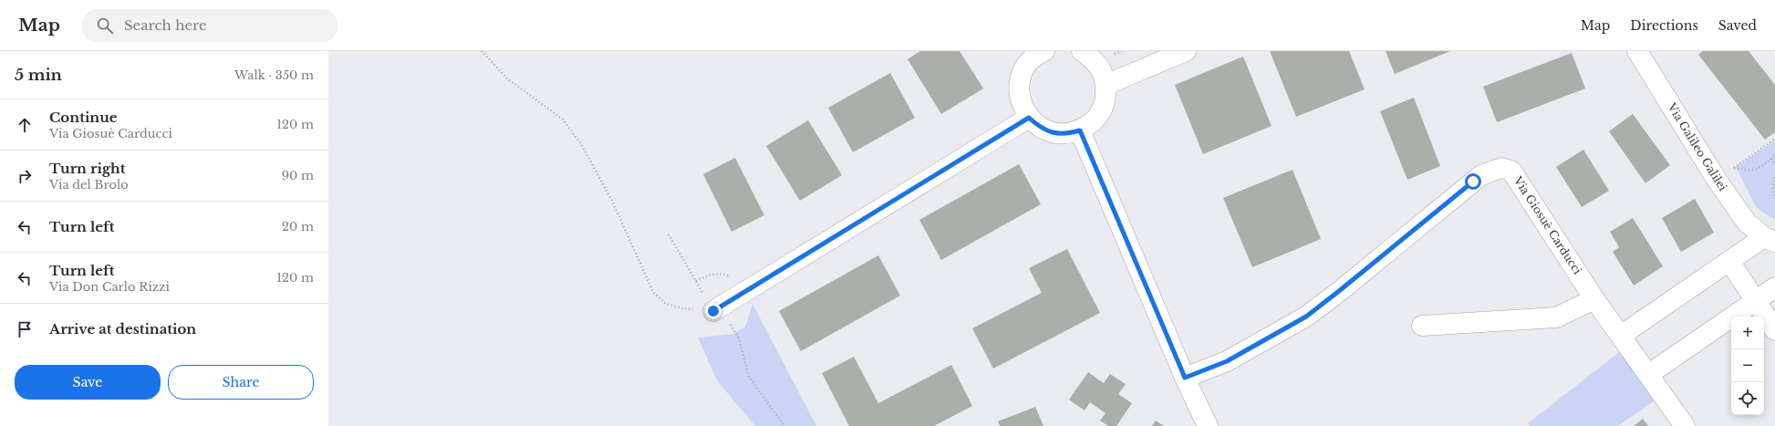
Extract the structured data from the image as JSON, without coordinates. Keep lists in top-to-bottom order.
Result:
{
  "streets": {
    "street": ["Via Galileo Galilei", "Via Giosuè Carducci"]
  },
  "crossings": [
    ["Via Galileo Galilei", "Via Giosuè Carducci"]
  ],
  "page": {
    "header": "Map",
    "search": "Search here",
    "nav": ["Map", "Directions", "Saved"],
    "heading": ["5 min", "Walk · 350 m"],
    "list": [
      ["Continue", "Via Giosuè Carducci", "120 m"],
      ["Turn right", "Via del Brolo", "90 m"],
      ["Turn left", "20 m"],
      ["Turn left", "Via Don Carlo Rizzi", "120 m"],
      "Arrive at destination"
    ],
    "map_buttons": ["+", "−"],
    "buttons": ["Save", "Share"]
  }
}
